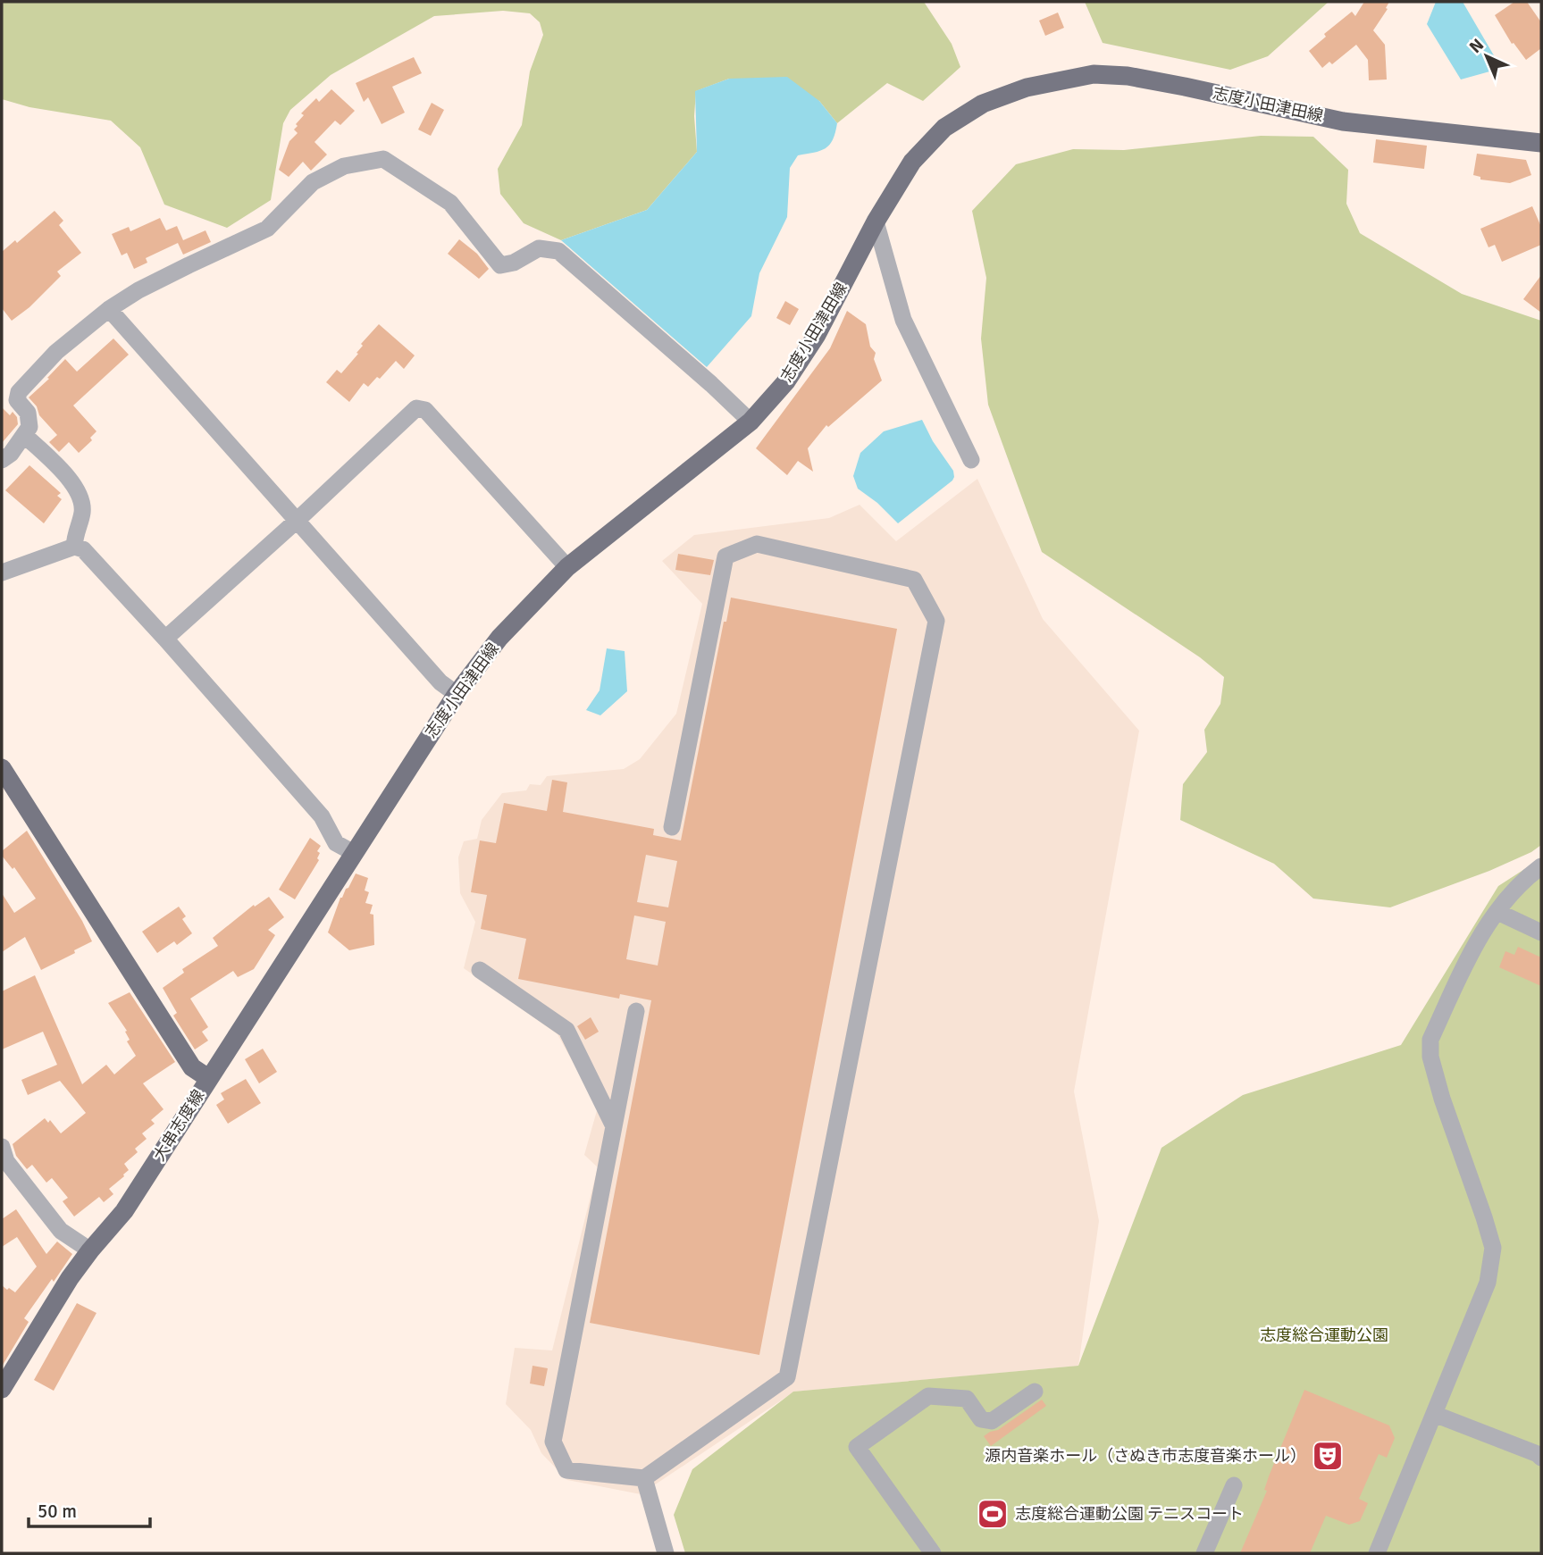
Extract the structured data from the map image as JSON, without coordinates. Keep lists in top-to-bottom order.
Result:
{
  "streets": {
    "main road": ["志度小田津田線", "大串志度線"]
  },
  "crossings": [
    ["志度小田津田線", "大串志度線"]
  ],
  "parks": ["志度総合運動公園"],
  "places": {
    "theatre": ["源内音楽ホール（さぬき市志度音楽ホール）"],
    "sports": ["志度総合運動公園 テニスコート"]
  },
  "scale_bar": "50 m",
  "north": "top left"
}
